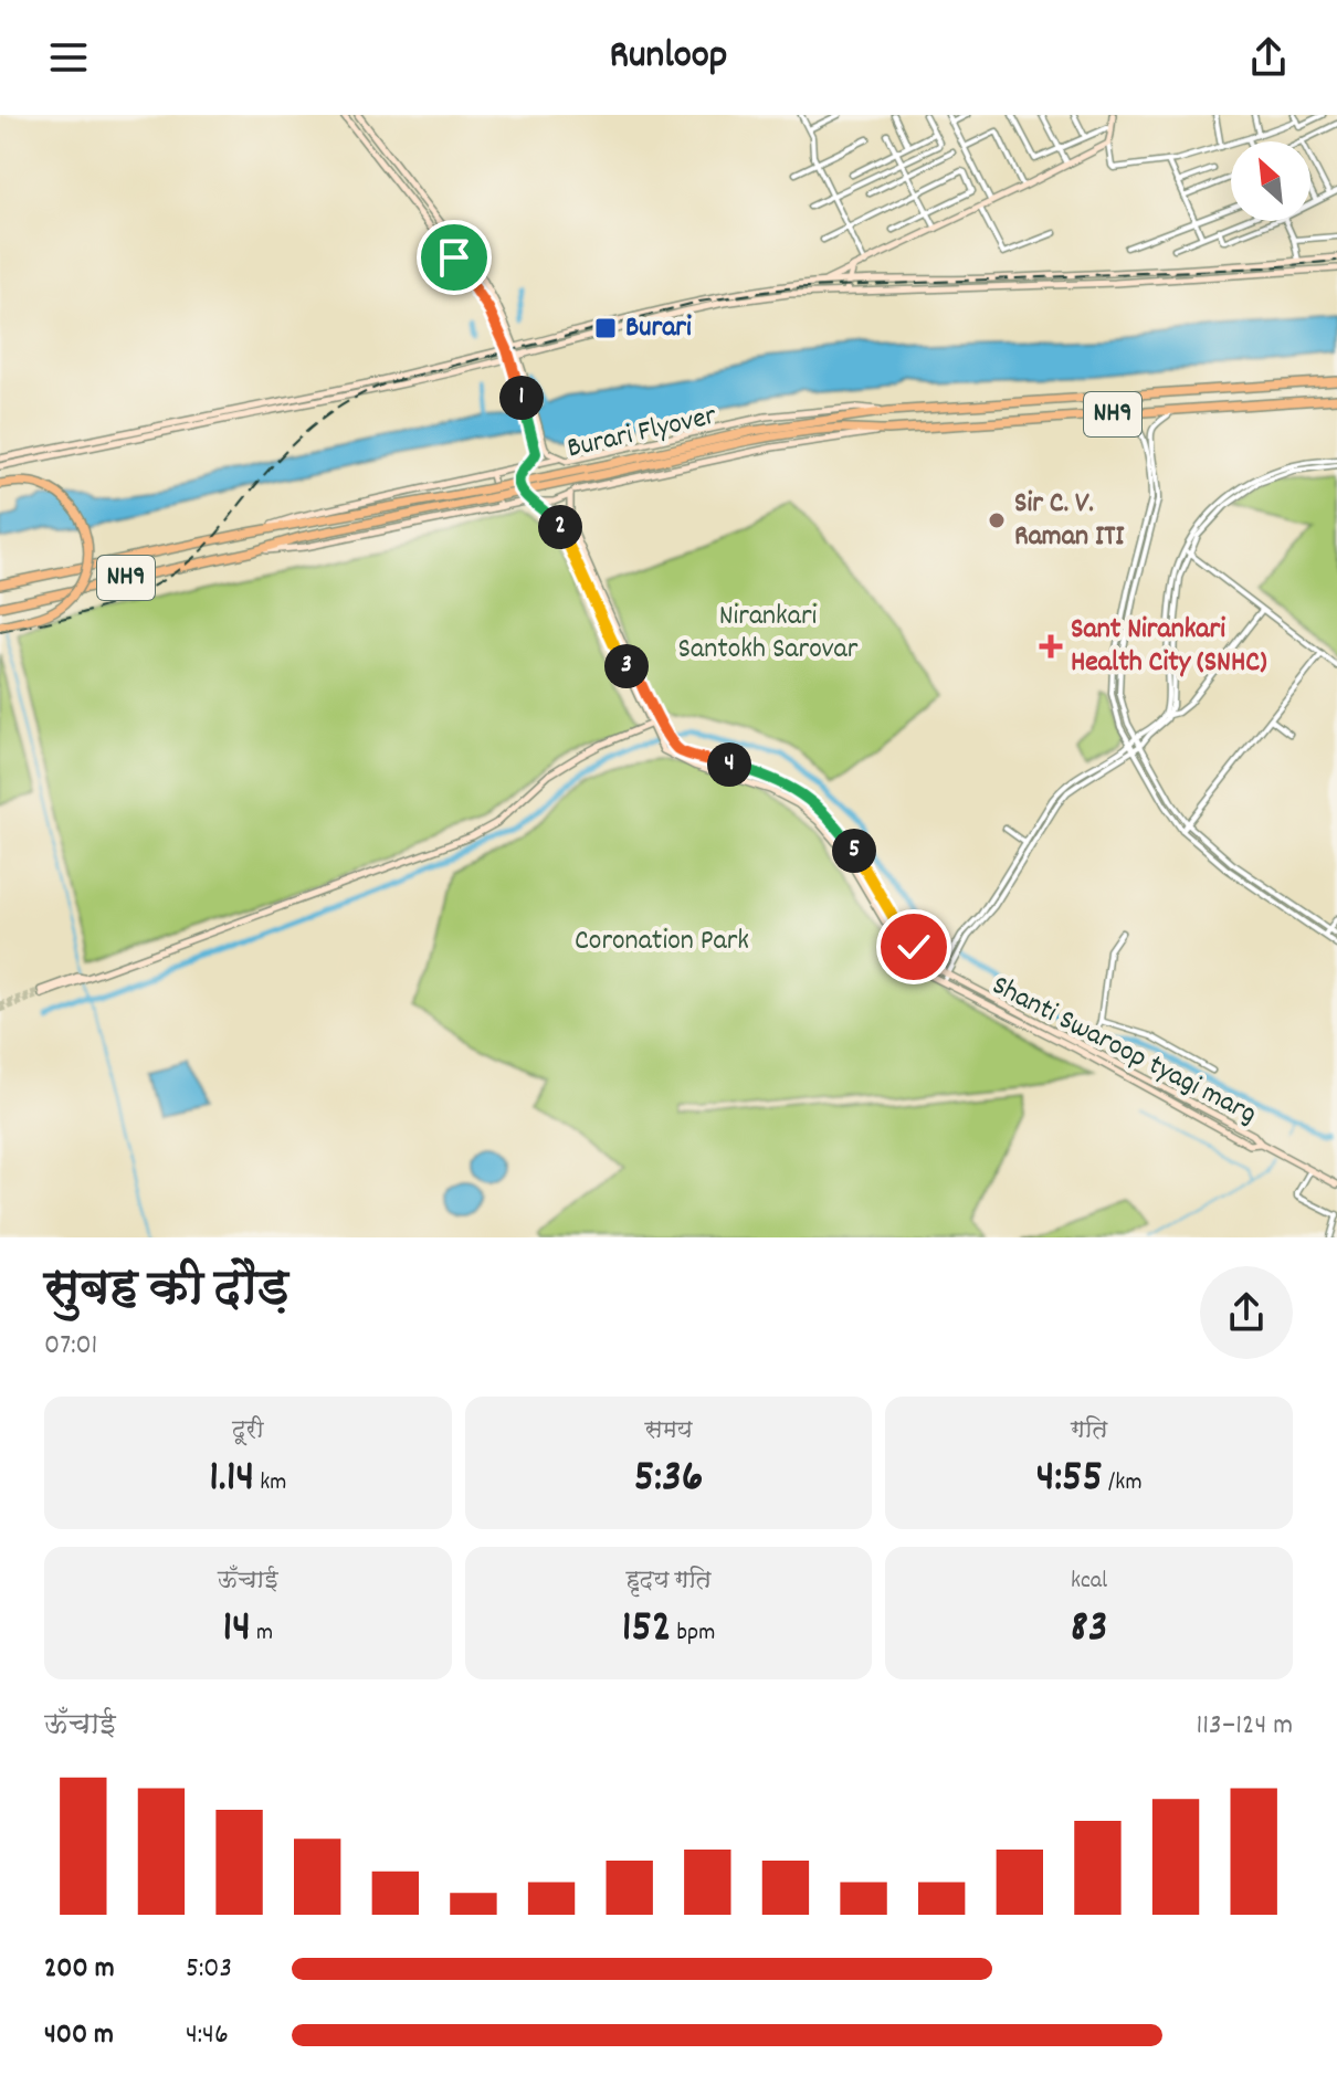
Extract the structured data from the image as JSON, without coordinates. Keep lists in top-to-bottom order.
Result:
{
  "streets": {
    "highway": ["NH9", "Burari Flyover"],
    "main road": ["Shanti Swaroop tyagi marg"]
  },
  "crossings": [
    ["NH9", "Burari Flyover"]
  ],
  "parks": ["Nirankari Santokh Sarovar", "Coronation Park"],
  "places": {
    "transit": ["Burari"],
    "other": ["Sir C. V. Raman ITI"],
    "health": ["Sant Nirankari Health City (SNHC)"]
  },
  "north": "top left",
  "page": {
    "header": "Runloop",
    "pins": [
      "1",
      "2",
      "3",
      "4",
      "5"
    ],
    "heading": ["सुबह की दौड़", "07:01"],
    "stats": [
      ["दूरी", "1.14 km"],
      ["समय", "5:36"],
      ["गति", "4:55 /km"],
      ["ऊँचाई", "14 m"],
      ["हृदय गति", "152 bpm"],
      ["kcal", "83"]
    ],
    "chart": ["ऊँचाई", "113–124 m"],
    "list": [
      {
        "name": "200 m",
        "note": "5:03"
      },
      {
        "name": "400 m",
        "note": "4:46"
      }
    ]
  }
}
